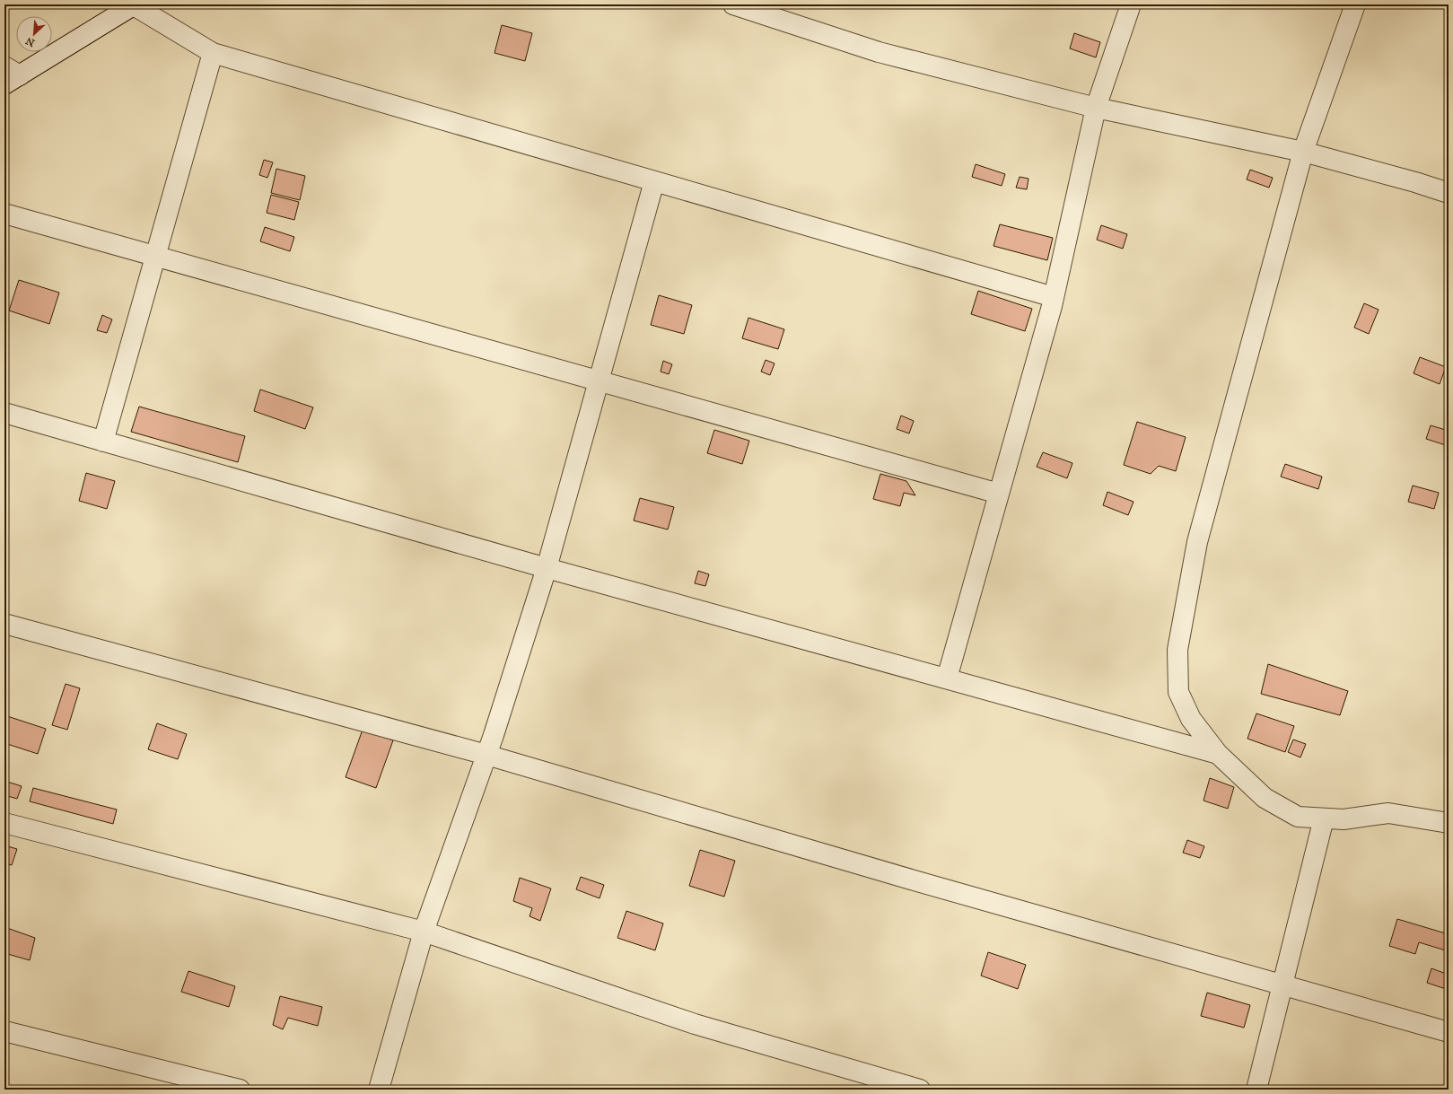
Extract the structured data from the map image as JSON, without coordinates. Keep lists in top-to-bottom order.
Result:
{
  "north": "bottom left"
}
